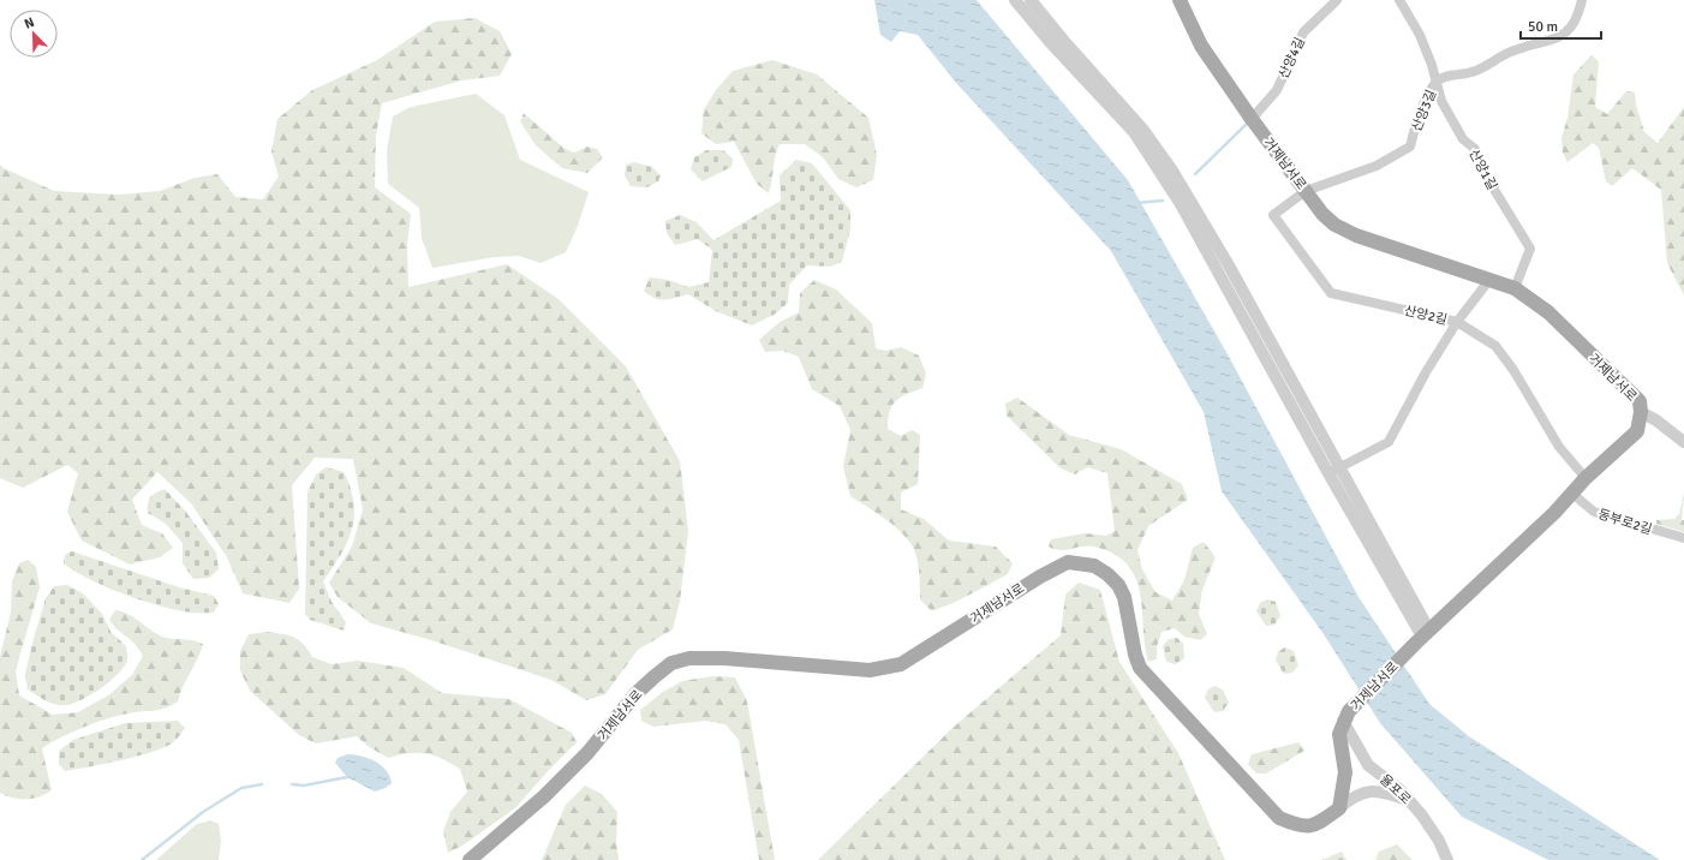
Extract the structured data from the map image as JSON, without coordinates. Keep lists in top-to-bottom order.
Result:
{
  "streets": {
    "main road": ["거제남서로"],
    "street": [
      "산양4길",
      "산양3길",
      "산양1길",
      "산양2길",
      "동부로2길",
      "율포로"
    ]
  },
  "crossings": [
    ["산양4길", "거제남서로"],
    ["산양3길", "거제남서로"],
    ["산양3길", "산양1길"],
    ["산양3길", "산양2길"],
    ["거제남서로", "산양1길"],
    ["거제남서로", "산양2길"],
    ["거제남서로", "동부로2길"],
    ["거제남서로", "율포로"]
  ],
  "scale_bar": "50 m",
  "north": "top left"
}
